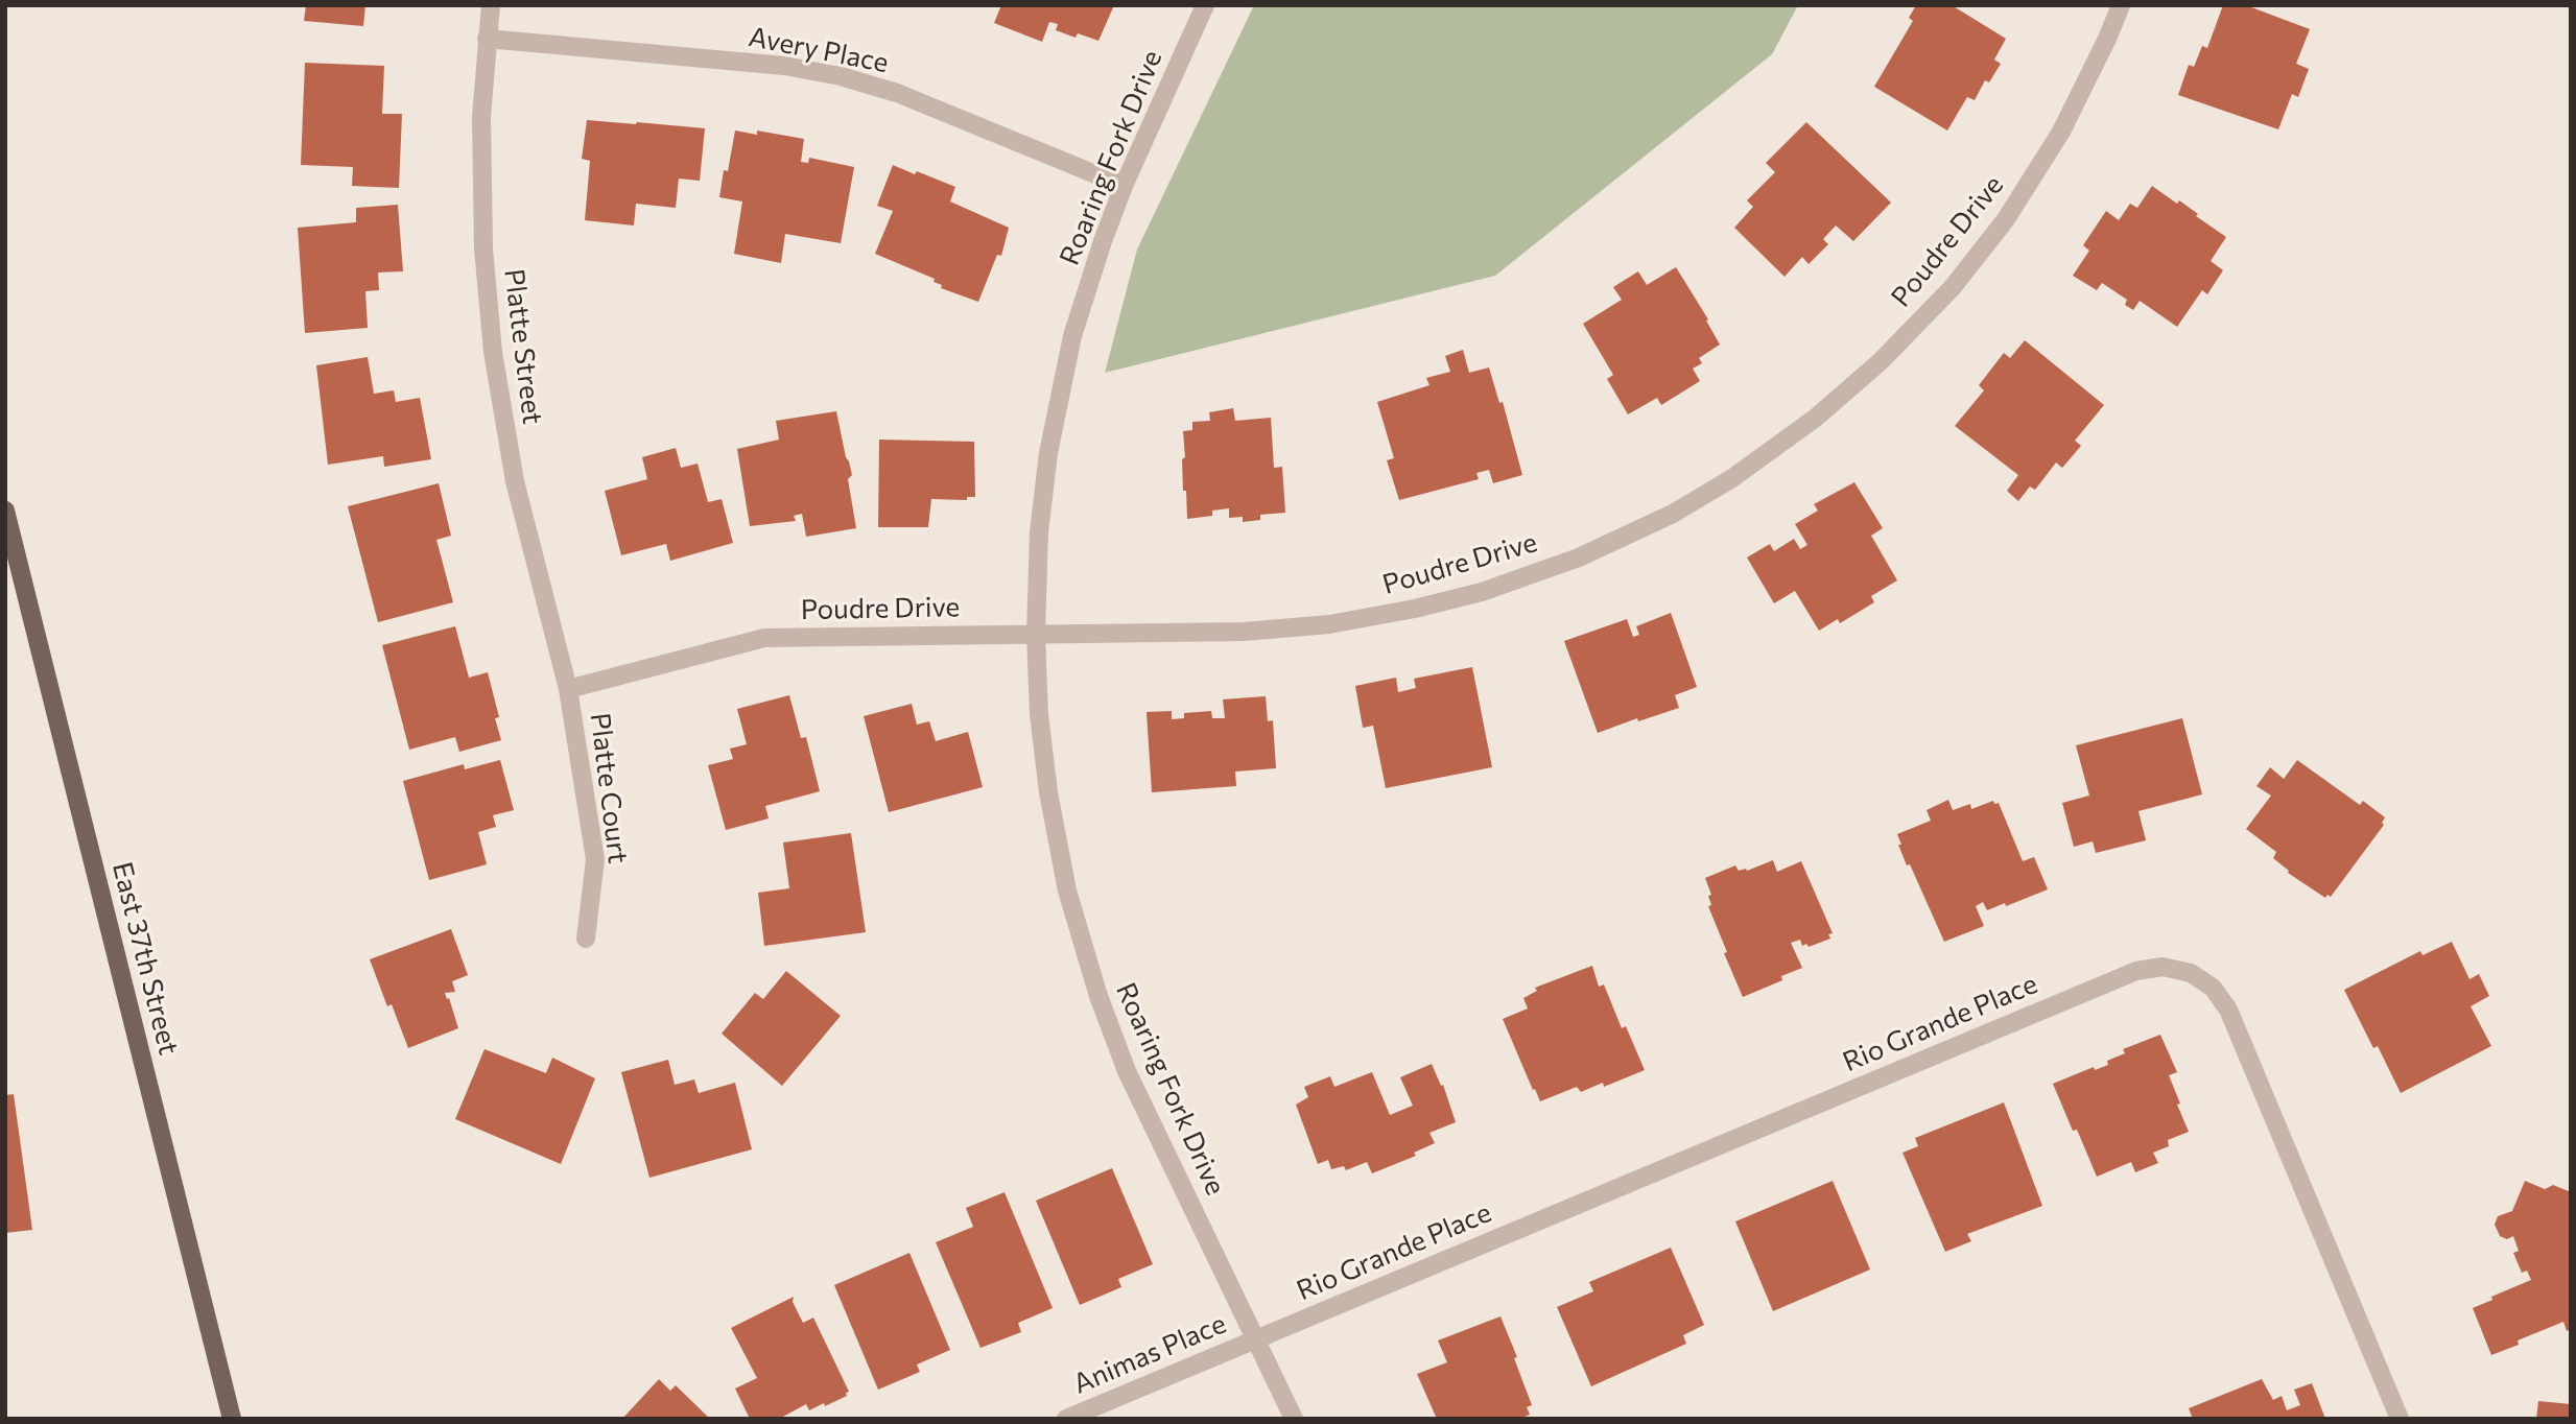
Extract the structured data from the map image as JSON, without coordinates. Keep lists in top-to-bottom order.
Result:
{
  "streets": {
    "main road": ["East 37th Street"],
    "street": [
      "Avery Place",
      "Roaring Fork Drive",
      "Poudre Drive",
      "Platte Street",
      "Platte Court",
      "Rio Grande Place",
      "Animas Place"
    ]
  },
  "crossings": [
    ["Avery Place", "Roaring Fork Drive"],
    ["Avery Place", "Platte Street"],
    ["Roaring Fork Drive", "Poudre Drive"],
    ["Roaring Fork Drive", "Rio Grande Place"],
    ["Roaring Fork Drive", "Animas Place"],
    ["Poudre Drive", "Platte Street"],
    ["Poudre Drive", "Platte Court"],
    ["Platte Street", "Platte Court"],
    ["Rio Grande Place", "Animas Place"]
  ]
}
